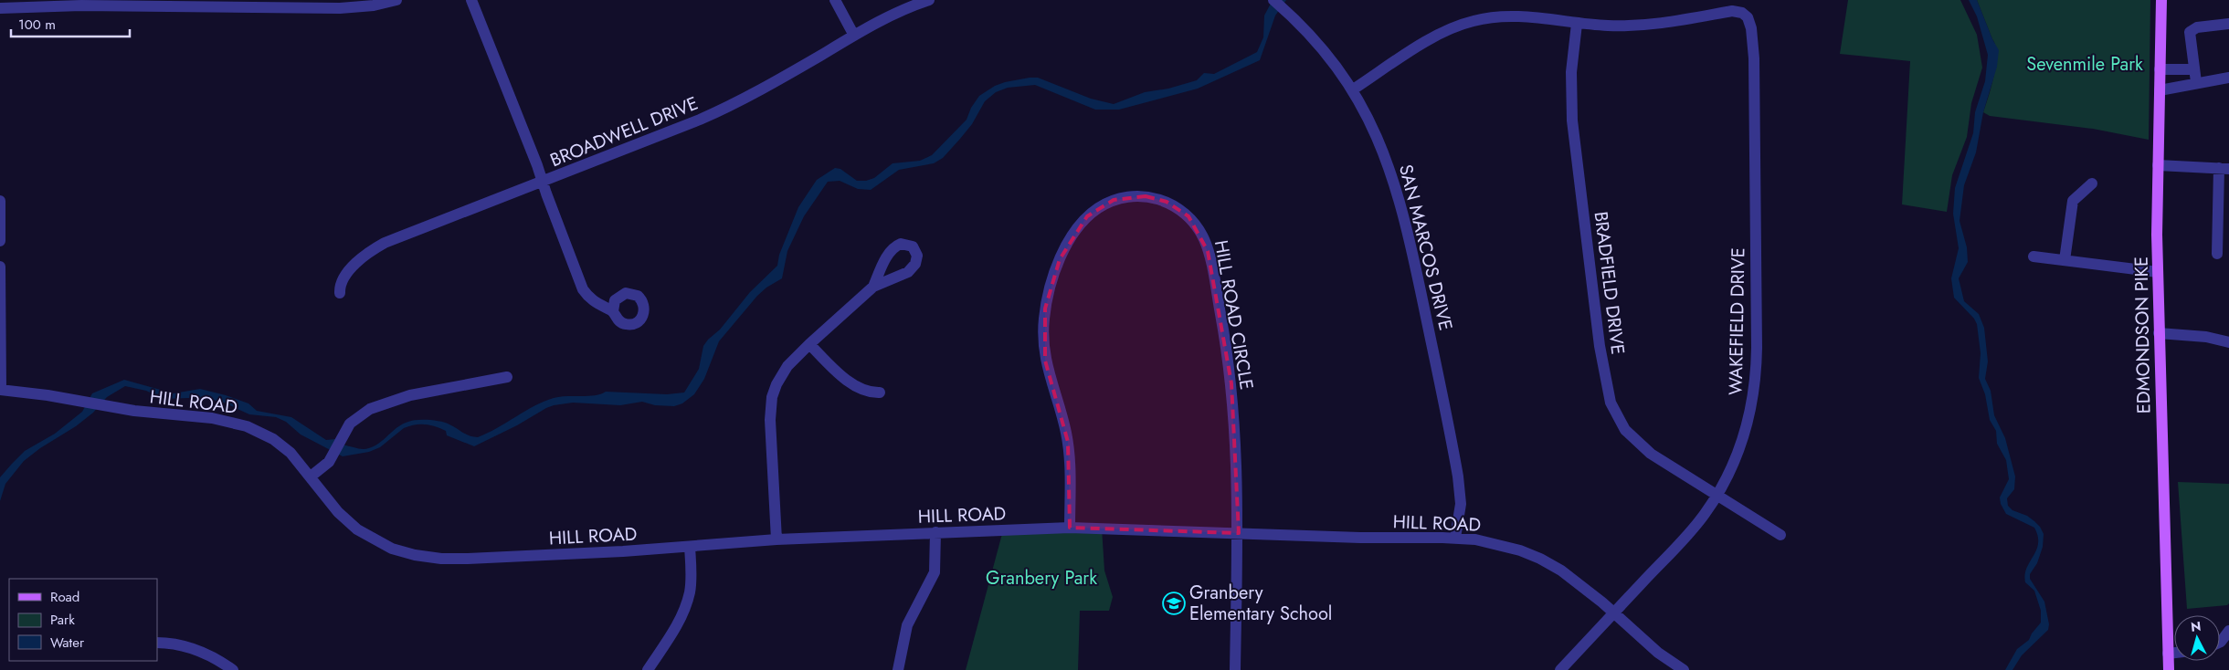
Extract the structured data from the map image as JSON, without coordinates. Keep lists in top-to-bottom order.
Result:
{
  "streets": {
    "main road": ["EDMONDSON PIKE"],
    "street": [
      "BROADWELL DRIVE",
      "SAN MARCOS DRIVE",
      "BRADFIELD DRIVE",
      "HILL ROAD CIRCLE",
      "WAKEFIELD DRIVE",
      "HILL ROAD"
    ]
  },
  "crossings": [
    ["SAN MARCOS DRIVE", "HILL ROAD"],
    ["BRADFIELD DRIVE", "WAKEFIELD DRIVE"],
    ["HILL ROAD CIRCLE", "HILL ROAD"],
    ["WAKEFIELD DRIVE", "HILL ROAD"]
  ],
  "parks": ["Sevenmile Park", "Granbery Park"],
  "places": {
    "school or university": ["Granbery Elementary School"]
  },
  "legend": ["Road", "Park", "Water"],
  "scale_bar": "100 m",
  "north": "top"
}
